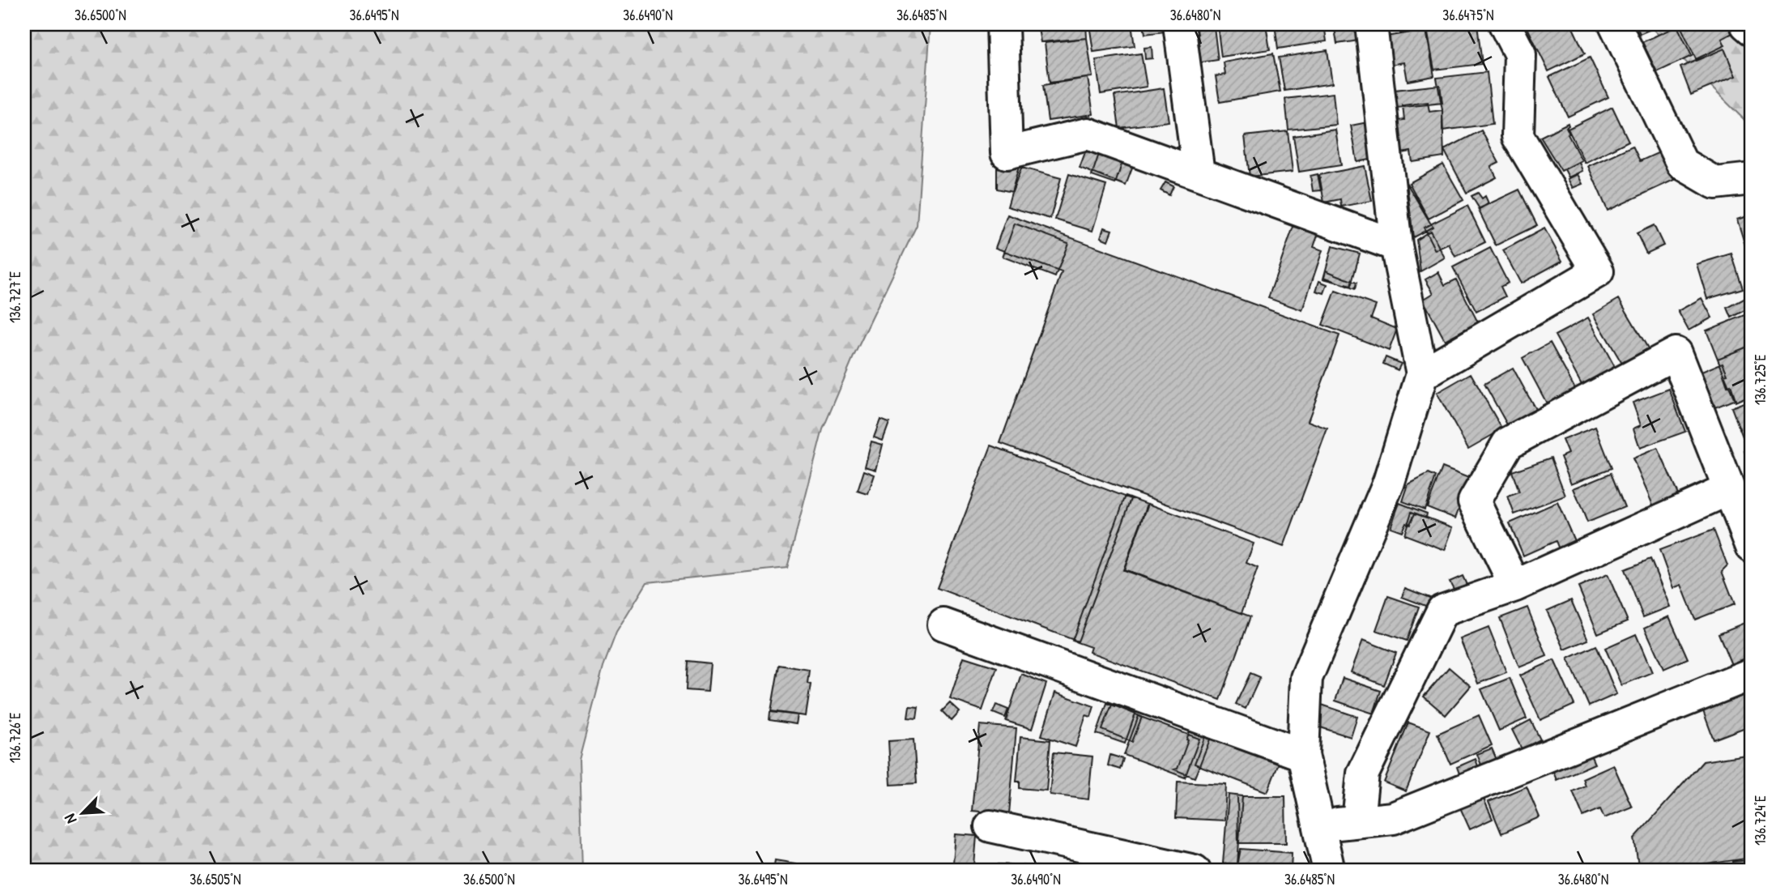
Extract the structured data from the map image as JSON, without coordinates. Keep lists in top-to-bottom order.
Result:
{
  "north": "bottom left",
  "coordinates": [
    "36.6500°N",
    "36.6495°N",
    "36.6490°N",
    "36.6485°N",
    "36.6480°N",
    "36.6475°N",
    "136.727°E",
    "136.725°E",
    "136.726°E",
    "136.724°E",
    "36.6505°N"
  ]
}
